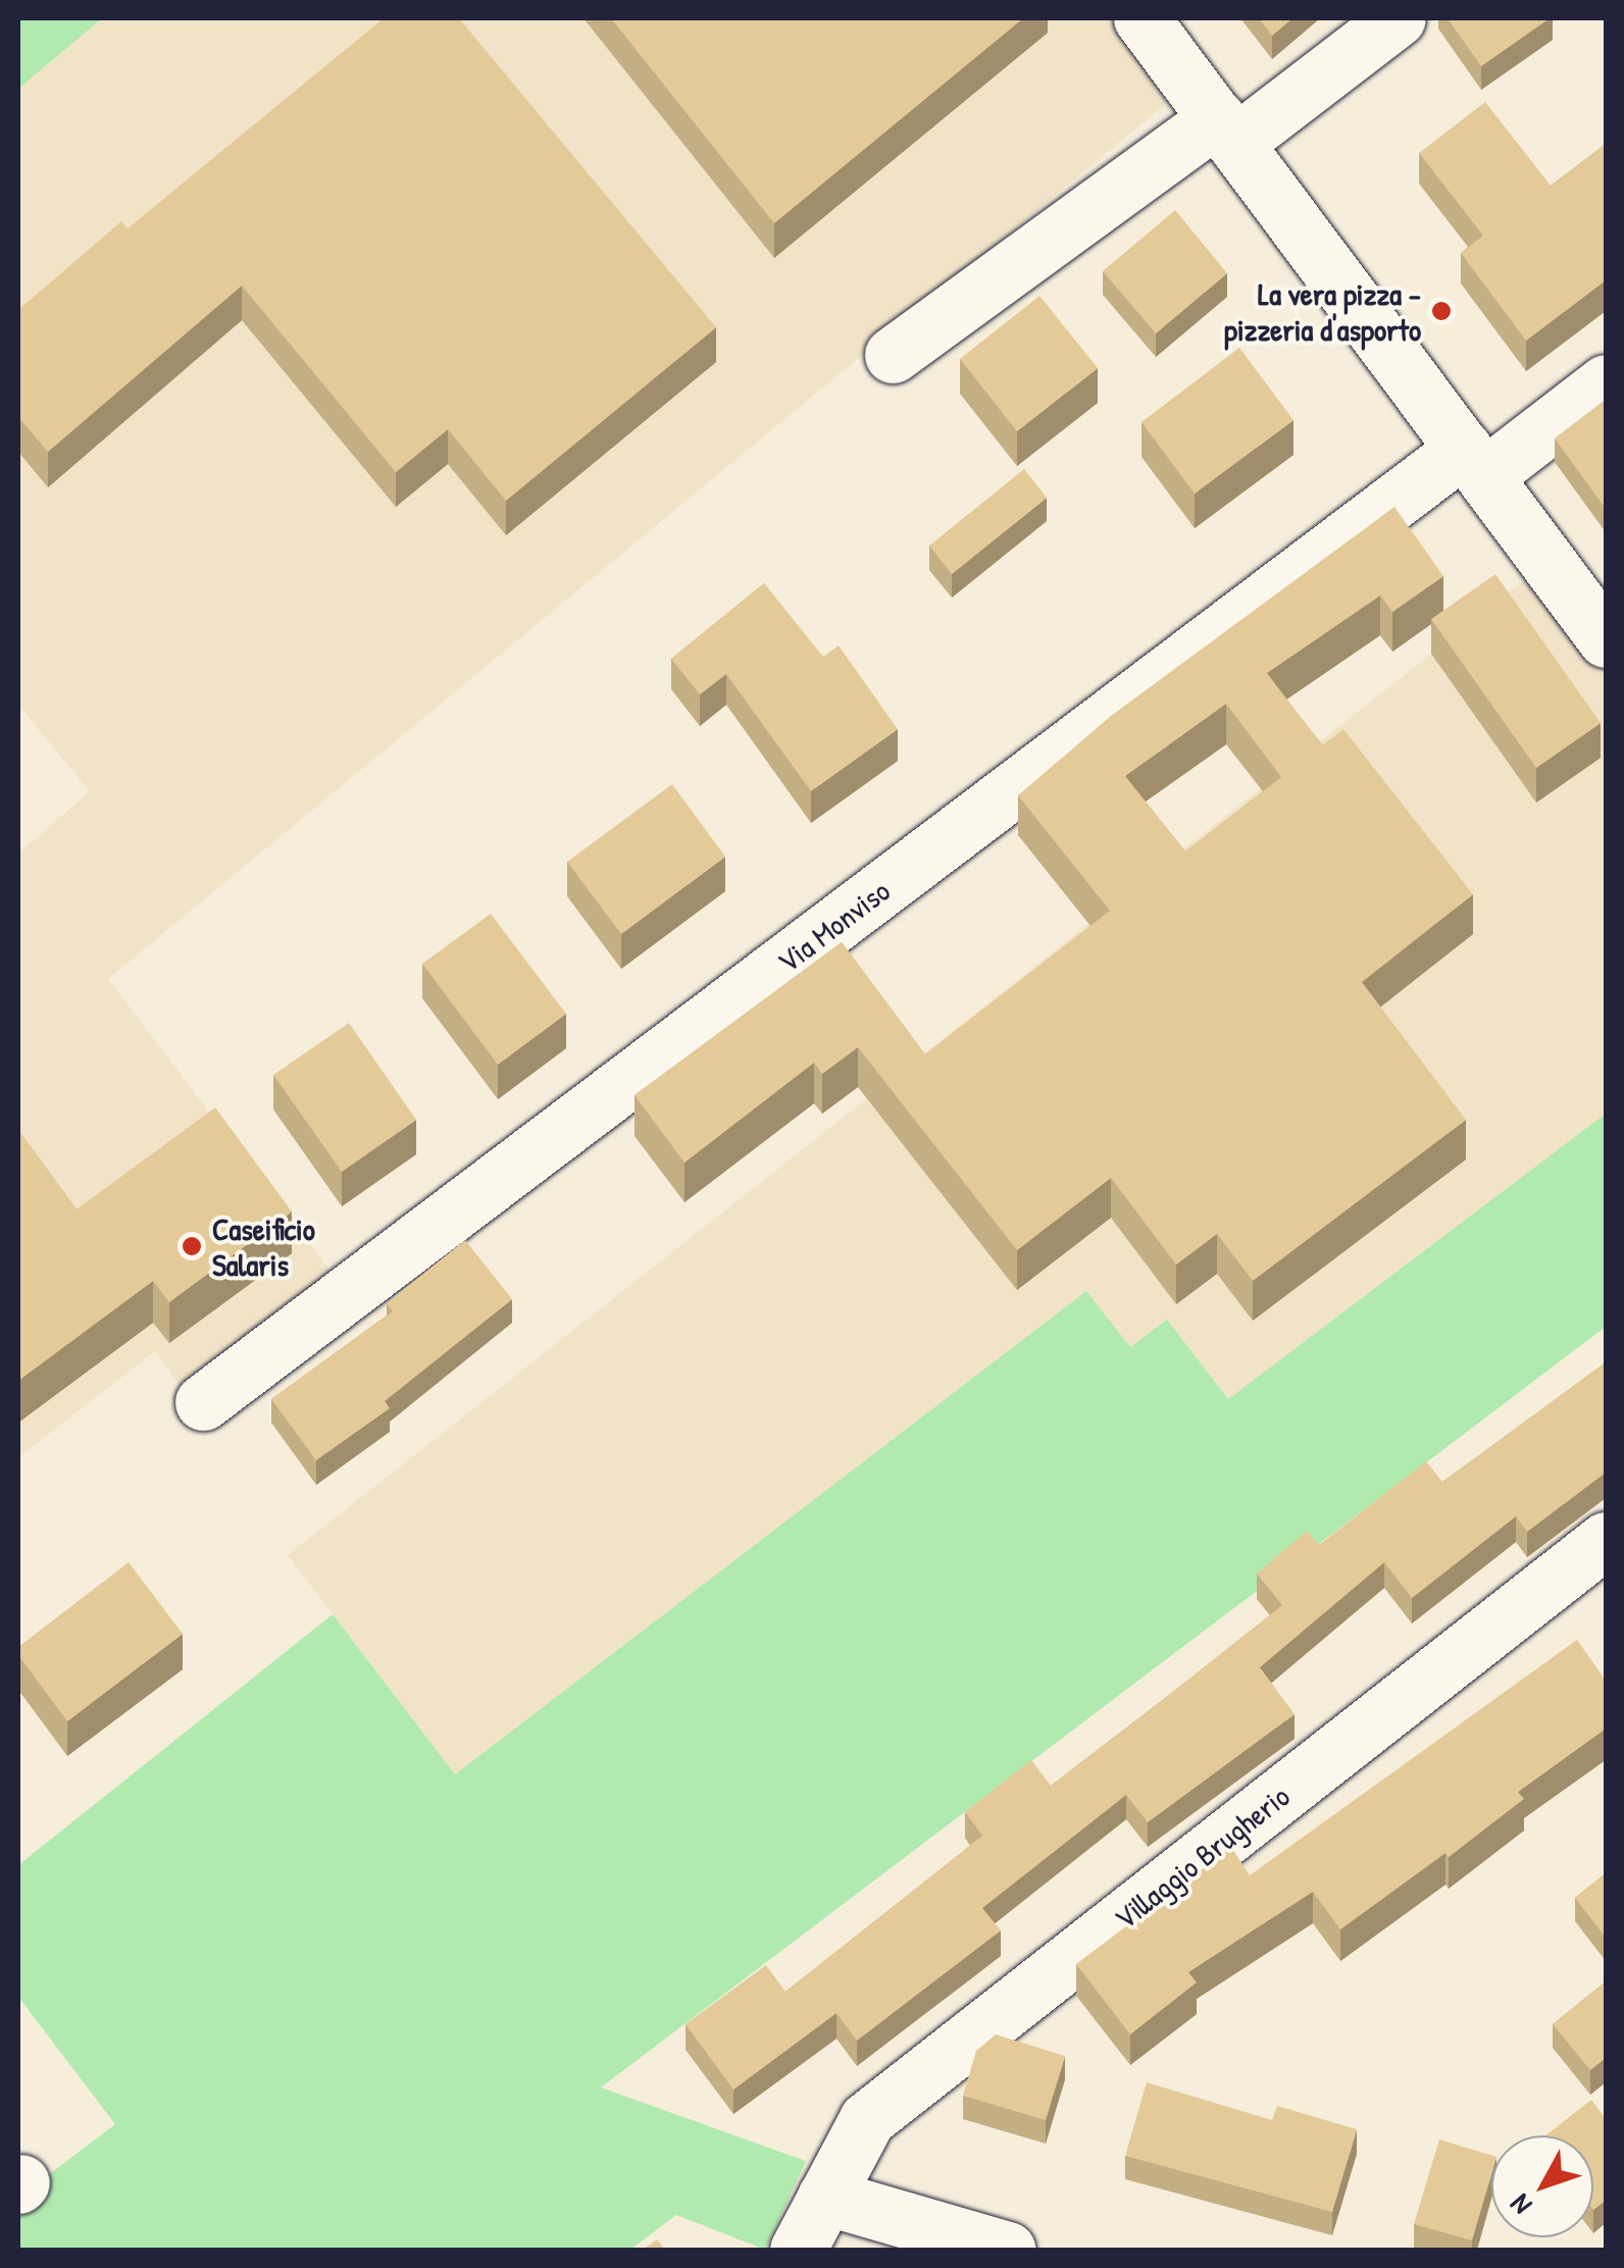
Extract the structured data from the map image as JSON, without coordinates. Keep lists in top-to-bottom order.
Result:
{
  "streets": {
    "street": ["Via Monviso", "Villaggio Brugherio"]
  },
  "places": ["La vera pizza - pizzeria d'asporto", "Caseificio Salaris"],
  "north": "bottom left"
}
